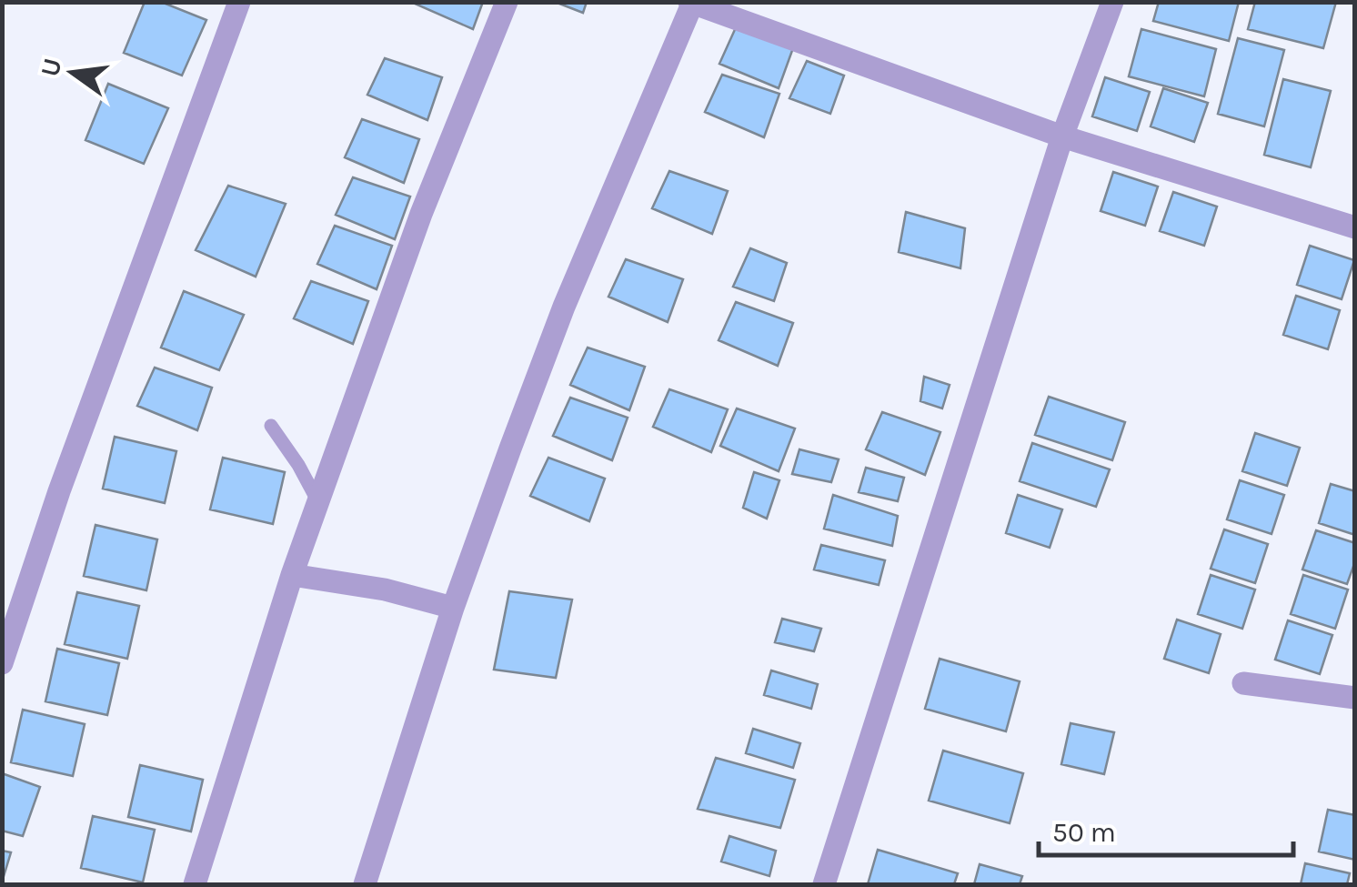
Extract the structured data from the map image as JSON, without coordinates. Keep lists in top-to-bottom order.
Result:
{
  "scale_bar": "50 m",
  "north": "left"
}
